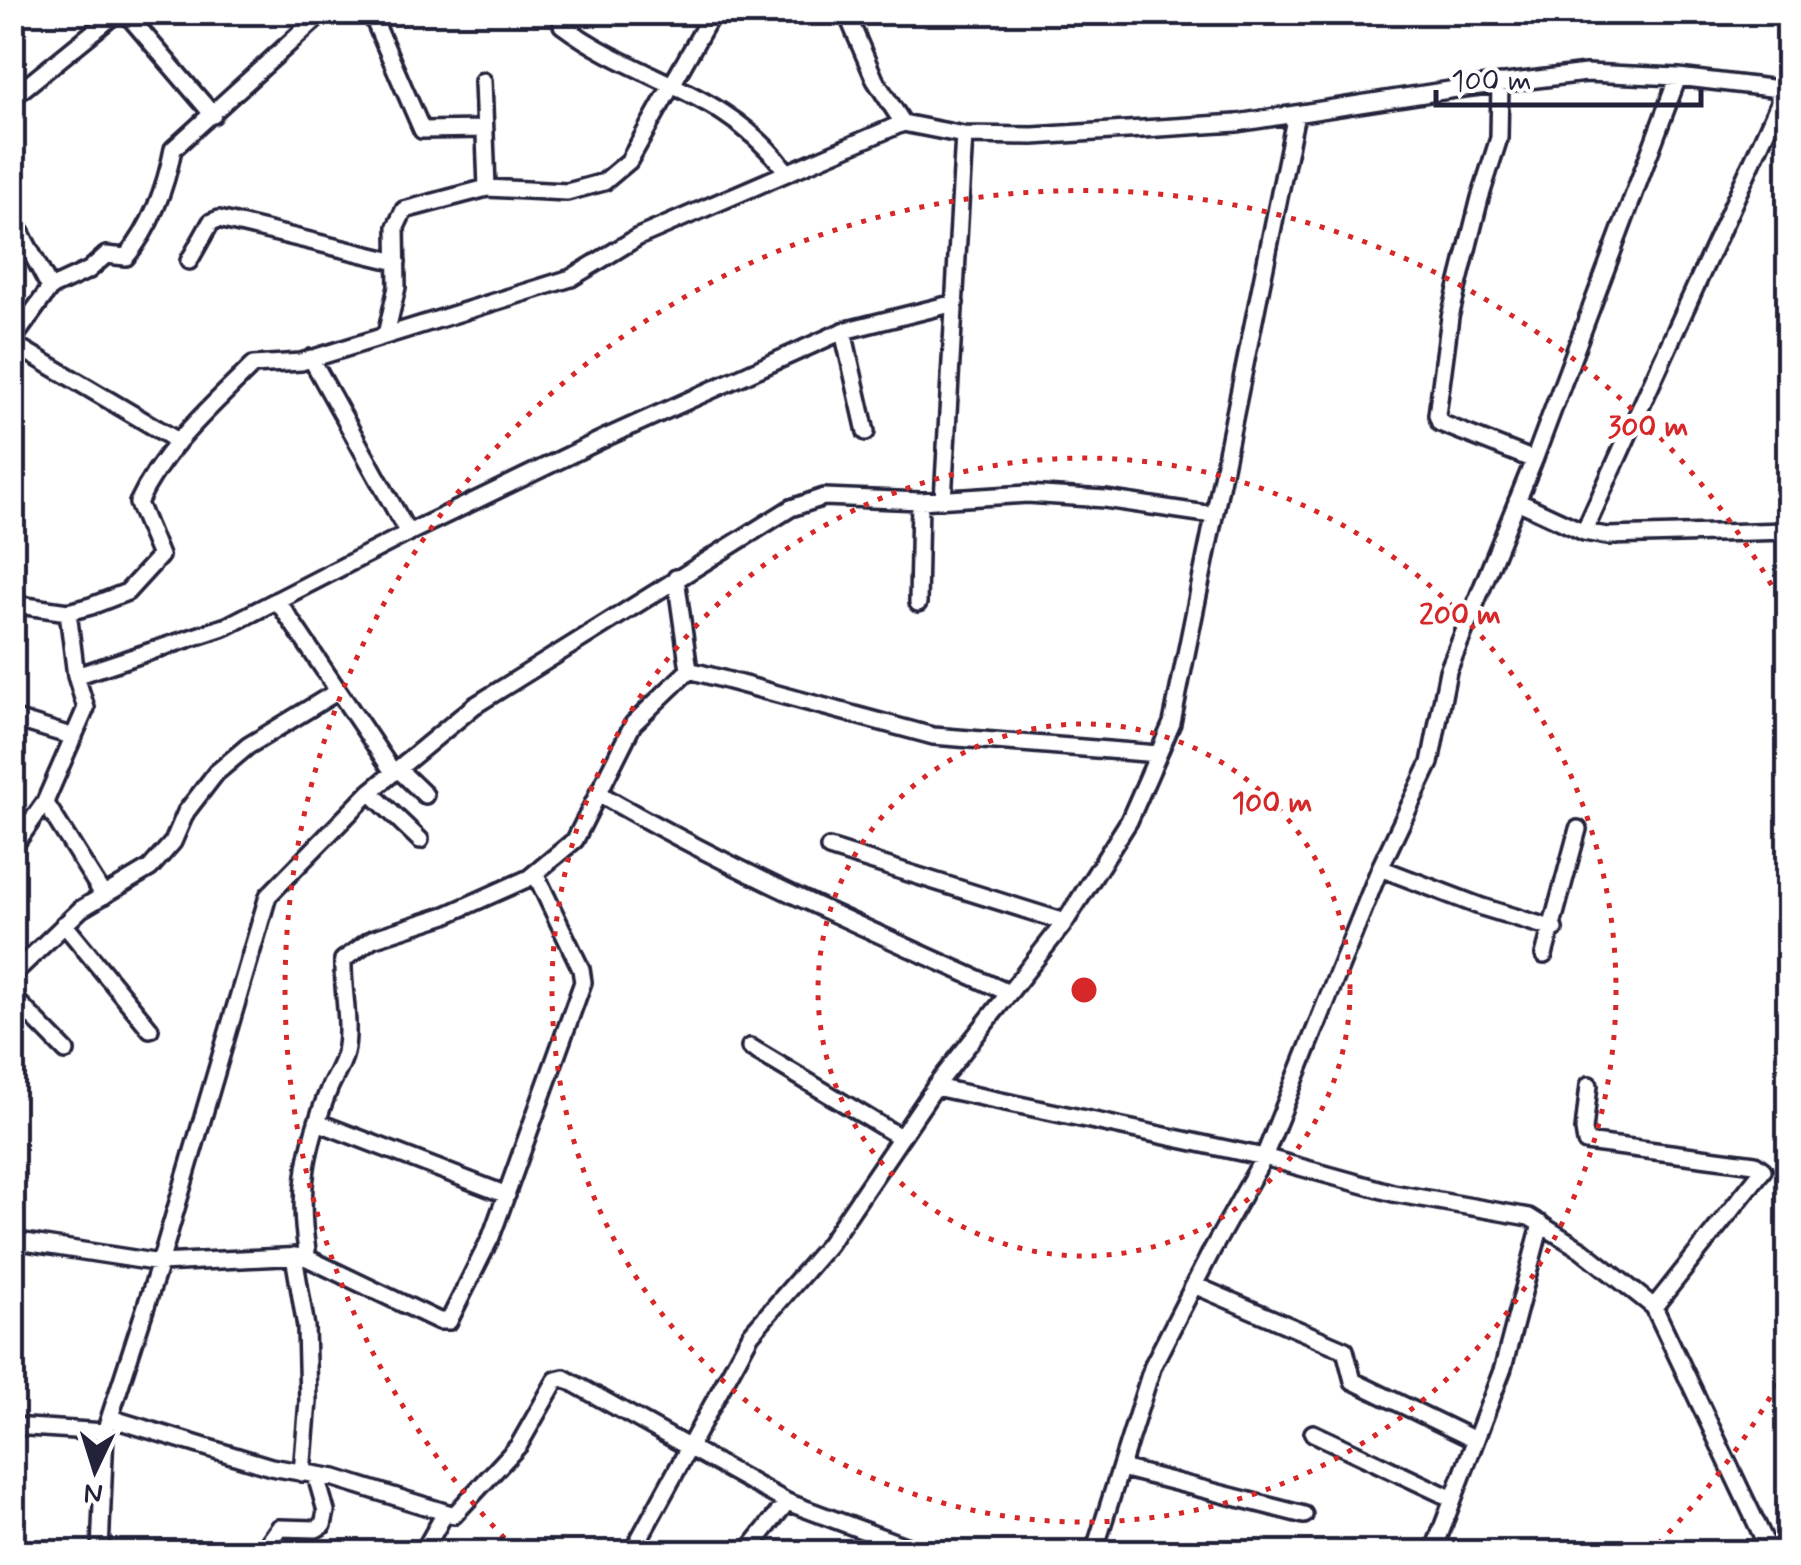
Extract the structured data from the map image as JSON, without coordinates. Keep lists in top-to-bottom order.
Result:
{
  "scale_bar": "100 m",
  "north": "bottom",
  "rings": ["300 m", "200 m", "100 m"]
}
